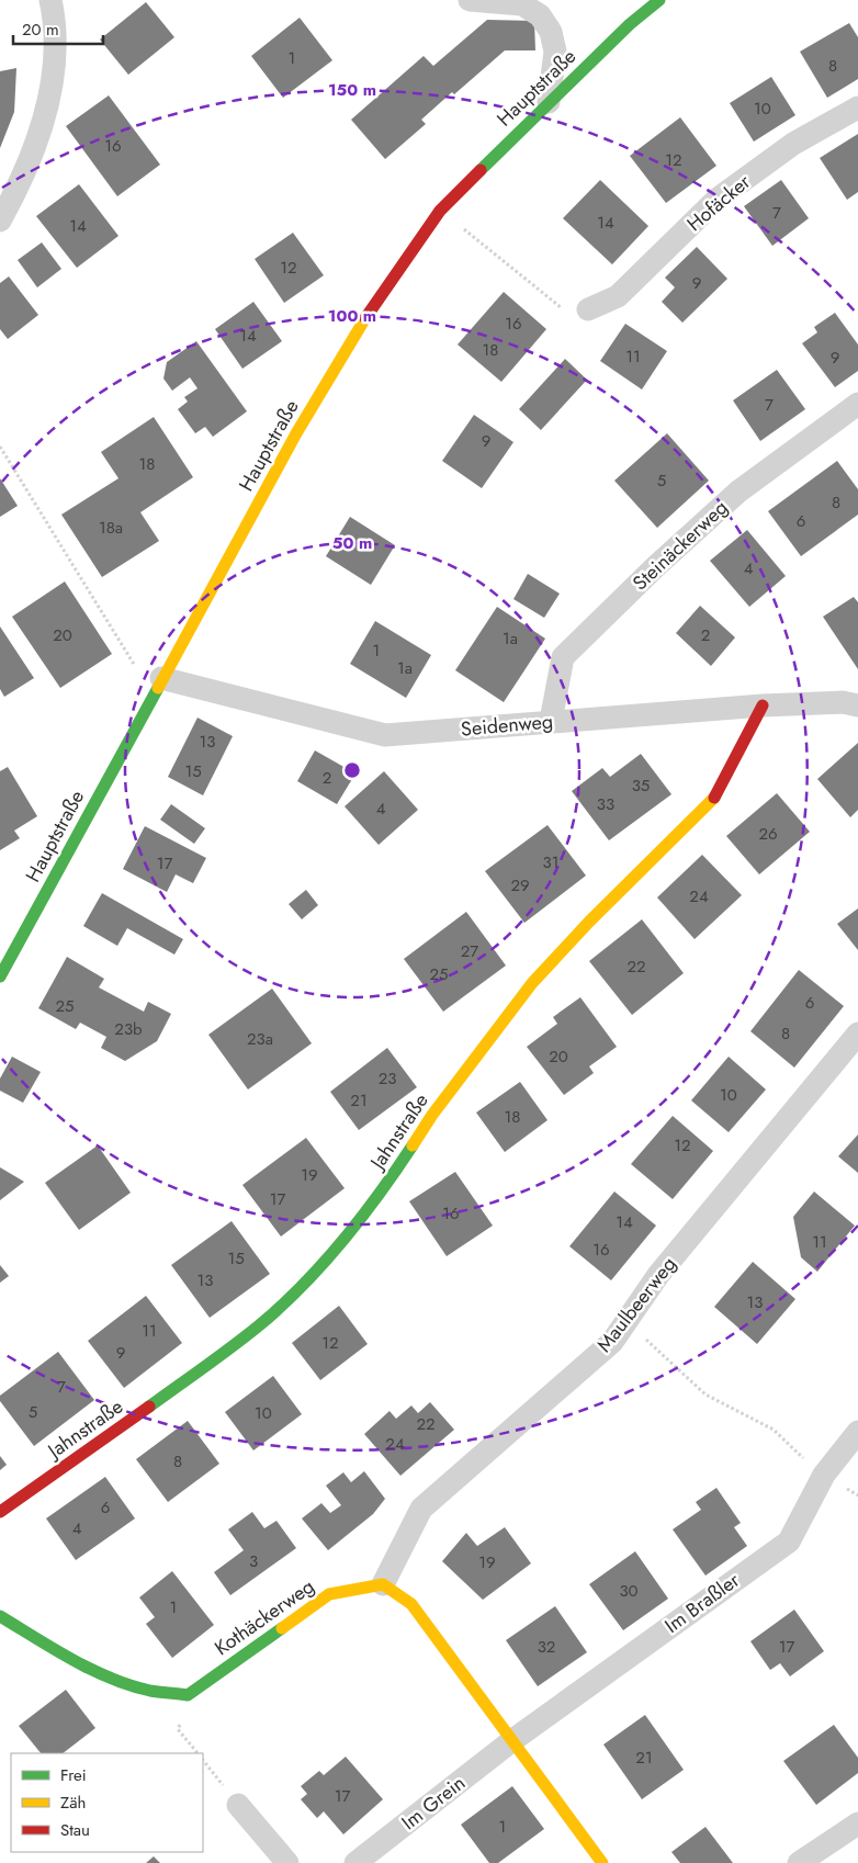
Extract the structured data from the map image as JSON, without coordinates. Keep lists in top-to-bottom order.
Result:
{
  "streets": {
    "street": [
      "Hauptstraße",
      "Hofäcker",
      "Steinäckerweg",
      "Seidenweg",
      "Jahnstraße",
      "Maulbeerweg",
      "Im Braßler",
      "Kothäckerweg",
      "Im Grein"
    ]
  },
  "crossings": [
    ["Hauptstraße", "Seidenweg"],
    ["Steinäckerweg", "Seidenweg"],
    ["Seidenweg", "Jahnstraße"],
    ["Maulbeerweg", "Kothäckerweg"],
    ["Im Braßler", "Im Grein"]
  ],
  "house_numbers": [
    "1",
    "8",
    "10",
    "16",
    "12",
    "7",
    "14",
    "14",
    "12",
    "9",
    "16",
    "14",
    "18",
    "11",
    "9",
    "7",
    "9",
    "18",
    "5",
    "8",
    "6",
    "18a",
    "4",
    "20",
    "2",
    "1a",
    "1",
    "1a",
    "13",
    "15",
    "2",
    "35",
    "33",
    "4",
    "26",
    "31",
    "17",
    "29",
    "24",
    "27",
    "22",
    "25",
    "6",
    "25",
    "23b",
    "8",
    "23a",
    "20",
    "23",
    "10",
    "21",
    "18",
    "12",
    "19",
    "17",
    "16",
    "14",
    "11",
    "16",
    "15",
    "13",
    "13",
    "11",
    "12",
    "9",
    "7",
    "5",
    "10",
    "22",
    "24",
    "8",
    "6",
    "4",
    "3",
    "19",
    "30",
    "1",
    "32",
    "17",
    "21",
    "17",
    "1"
  ],
  "legend": ["Frei", "Zäh", "Stau"],
  "scale_bar": "20 m",
  "rings": ["150 m", "100 m", "50 m"]
}
